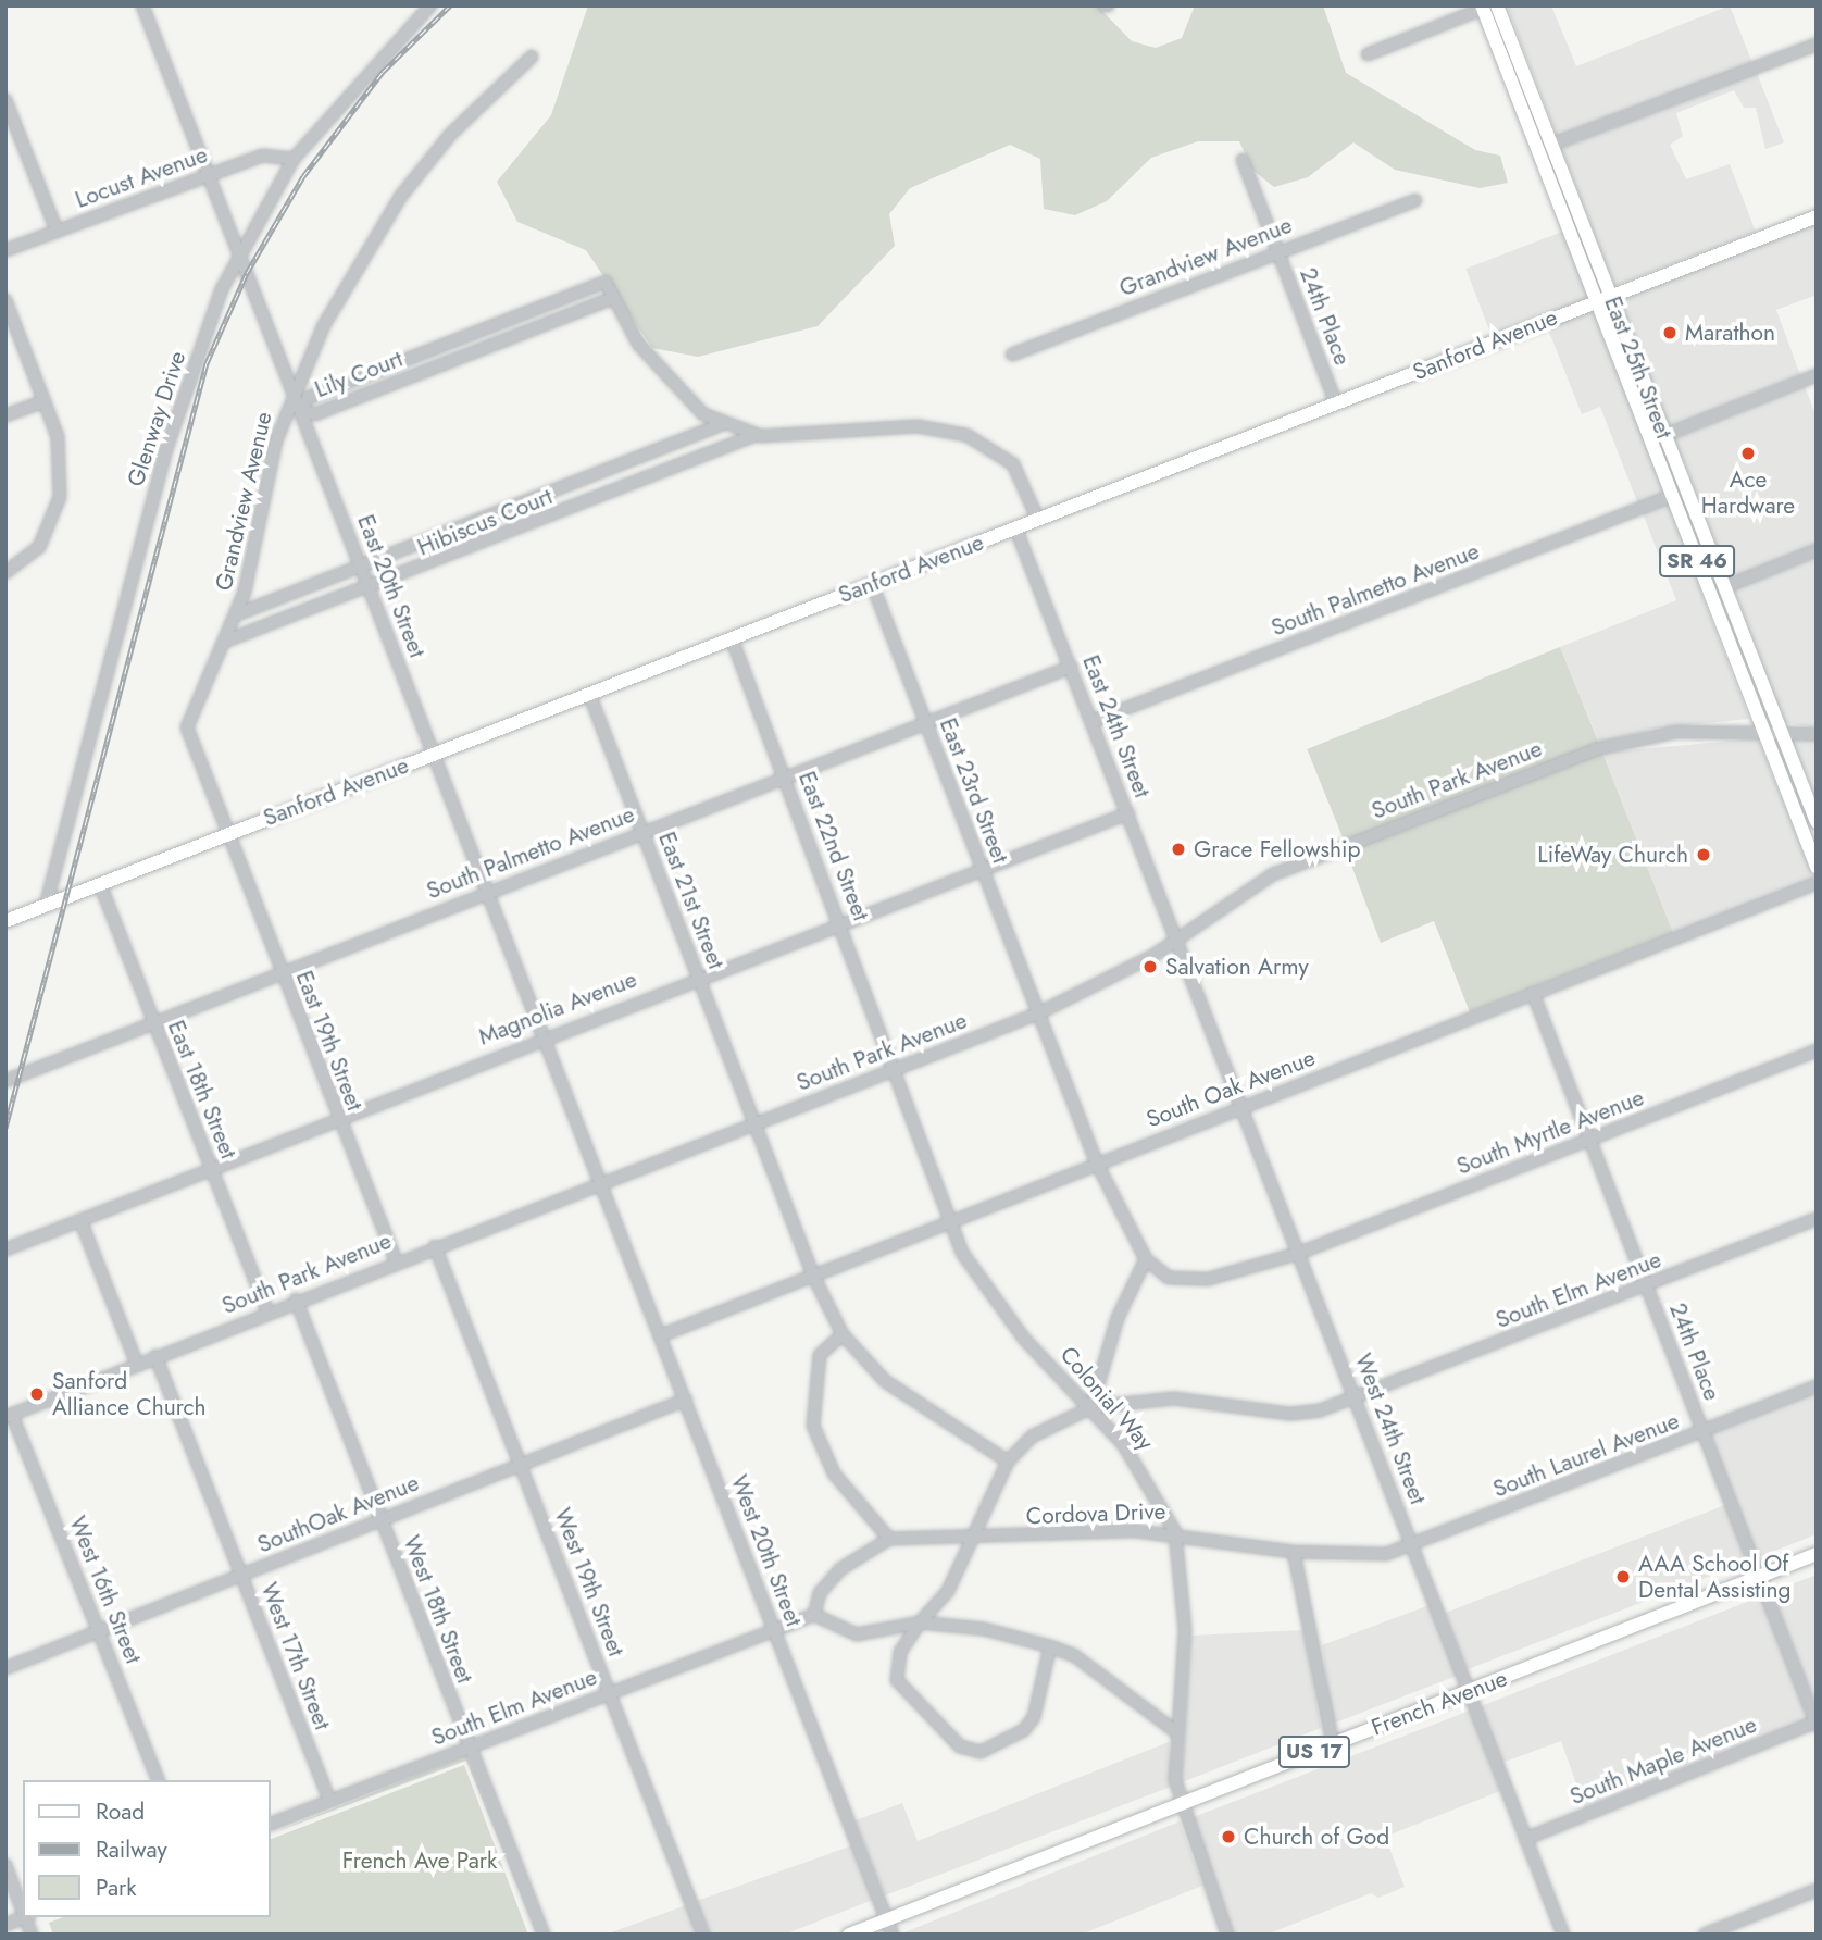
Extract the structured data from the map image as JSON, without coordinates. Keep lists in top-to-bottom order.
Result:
{
  "streets": {
    "main road": [
      "Sanford Avenue",
      "East 25th Street",
      "SR 46",
      "French Avenue",
      "US 17"
    ],
    "street": [
      "Locust Avenue",
      "Grandview Avenue",
      "24th Place",
      "Lily Court",
      "Glenway Drive",
      "Hibiscus Court",
      "East 20th Street",
      "South Palmetto Avenue",
      "East 24th Street",
      "South Park Avenue",
      "East 23rd Street",
      "East 22nd Street",
      "East 21st Street",
      "Magnolia Avenue",
      "East 19th Street",
      "South Oak Avenue",
      "East 18th Street",
      "South Myrtle Avenue",
      "South Elm Avenue",
      "Colonial Way",
      "West 24th Street",
      "South Laurel Avenue",
      "SouthOak Avenue",
      "Cordova Drive",
      "West 20th Street",
      "West 19th Street",
      "West 16th Street",
      "West 18th Street",
      "West 17th Street",
      "South Maple Avenue"
    ]
  },
  "crossings": [
    ["Locust Avenue", "Glenway Drive"],
    ["Locust Avenue", "East 20th Street"],
    ["Grandview Avenue", "24th Place"],
    ["Grandview Avenue", "Sanford Avenue"],
    ["Grandview Avenue", "Hibiscus Court"],
    ["Grandview Avenue", "East 20th Street"],
    ["Grandview Avenue", "East 19th Street"],
    ["24th Place", "Sanford Avenue"],
    ["24th Place", "South Oak Avenue"],
    ["24th Place", "South Myrtle Avenue"],
    ["24th Place", "South Elm Avenue"],
    ["24th Place", "South Laurel Avenue"],
    ["24th Place", "French Avenue"],
    ["24th Place", "South Maple Avenue"],
    ["Sanford Avenue", "East 25th Street"],
    ["Sanford Avenue", "Glenway Drive"],
    ["Sanford Avenue", "East 20th Street"],
    ["Sanford Avenue", "East 24th Street"],
    ["Sanford Avenue", "East 23rd Street"],
    ["Sanford Avenue", "East 22nd Street"],
    ["Sanford Avenue", "East 21st Street"],
    ["Sanford Avenue", "East 19th Street"],
    ["Sanford Avenue", "East 18th Street"],
    ["East 25th Street", "SR 46"],
    ["East 25th Street", "South Palmetto Avenue"],
    ["East 25th Street", "South Park Avenue"],
    ["Lily Court", "East 20th Street"],
    ["Glenway Drive", "East 20th Street"],
    ["Hibiscus Court", "East 20th Street"],
    ["SR 46", "South Park Avenue"],
    ["East 20th Street", "South Palmetto Avenue"],
    ["East 20th Street", "South Park Avenue"],
    ["East 20th Street", "Magnolia Avenue"],
    ["East 20th Street", "West 20th Street"],
    ["South Palmetto Avenue", "East 24th Street"],
    ["South Palmetto Avenue", "East 23rd Street"],
    ["South Palmetto Avenue", "East 22nd Street"],
    ["South Palmetto Avenue", "East 21st Street"],
    ["South Palmetto Avenue", "East 19th Street"],
    ["South Palmetto Avenue", "East 18th Street"],
    ["East 24th Street", "South Park Avenue"],
    ["East 24th Street", "Magnolia Avenue"],
    ["East 24th Street", "West 24th Street"],
    ["South Park Avenue", "East 23rd Street"],
    ["South Park Avenue", "East 22nd Street"],
    ["South Park Avenue", "East 21st Street"],
    ["South Park Avenue", "East 19th Street"],
    ["South Park Avenue", "East 18th Street"],
    ["South Park Avenue", "West 24th Street"],
    ["South Park Avenue", "West 20th Street"],
    ["South Park Avenue", "West 19th Street"],
    ["South Park Avenue", "West 16th Street"],
    ["South Park Avenue", "West 18th Street"],
    ["South Park Avenue", "West 17th Street"],
    ["East 23rd Street", "Magnolia Avenue"],
    ["East 23rd Street", "South Oak Avenue"],
    ["East 23rd Street", "South Myrtle Avenue"],
    ["East 22nd Street", "Magnolia Avenue"],
    ["East 22nd Street", "South Oak Avenue"],
    ["East 22nd Street", "Colonial Way"],
    ["East 21st Street", "Magnolia Avenue"],
    ["East 21st Street", "South Oak Avenue"],
    ["Magnolia Avenue", "East 19th Street"],
    ["Magnolia Avenue", "East 18th Street"],
    ["South Oak Avenue", "Colonial Way"],
    ["South Oak Avenue", "West 24th Street"],
    ["South Oak Avenue", "West 20th Street"],
    ["South Myrtle Avenue", "West 24th Street"],
    ["South Elm Avenue", "Colonial Way"],
    ["South Elm Avenue", "West 24th Street"],
    ["South Elm Avenue", "Cordova Drive"],
    ["South Elm Avenue", "West 20th Street"],
    ["South Elm Avenue", "West 19th Street"],
    ["South Elm Avenue", "West 18th Street"],
    ["South Elm Avenue", "West 17th Street"],
    ["Colonial Way", "Cordova Drive"],
    ["Colonial Way", "French Avenue"],
    ["West 24th Street", "South Laurel Avenue"],
    ["West 24th Street", "Cordova Drive"],
    ["West 24th Street", "French Avenue"],
    ["West 24th Street", "South Maple Avenue"],
    ["South Laurel Avenue", "Cordova Drive"],
    ["SouthOak Avenue", "West 20th Street"],
    ["SouthOak Avenue", "West 19th Street"],
    ["SouthOak Avenue", "West 16th Street"],
    ["SouthOak Avenue", "West 18th Street"],
    ["SouthOak Avenue", "West 17th Street"],
    ["West 20th Street", "French Avenue"]
  ],
  "parks": ["French Ave Park"],
  "places": [
    "Marathon",
    "Ace Hardware",
    "Grace Fellowship",
    "LifeWay Church",
    "Salvation Army",
    "Sanford Alliance Church",
    "AAA School Of Dental Assisting",
    "Church of God"
  ],
  "legend": ["Road", "Railway", "Park"]
}
